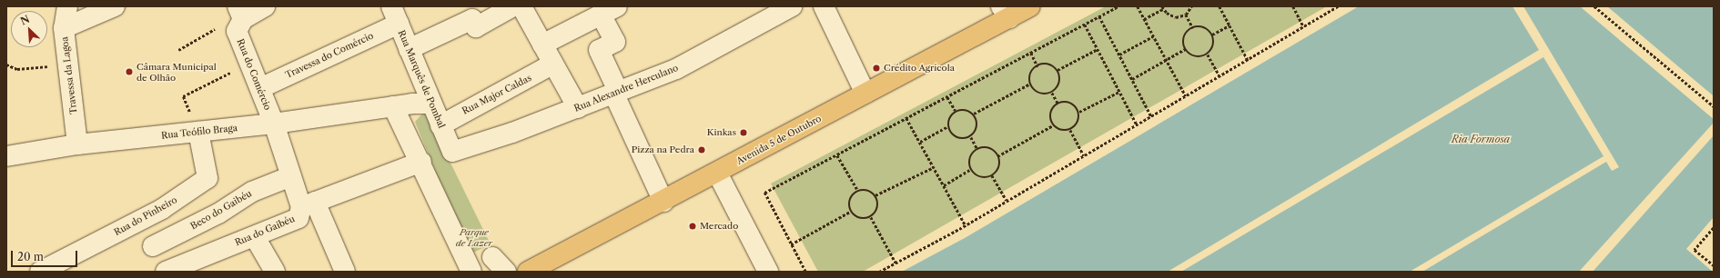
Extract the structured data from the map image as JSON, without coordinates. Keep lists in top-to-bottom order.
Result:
{
  "streets": {
    "main road": ["Avenida 5 de Outubro"],
    "street": [
      "Travessa do Comércio",
      "Rua do Comércio",
      "Travessa da Lagoa",
      "Rua Marquês de Pombal",
      "Rua Alexandre Herculano",
      "Rua Major Caldas",
      "Rua Teófilo Braga",
      "Beco do Gaibéu",
      "Rua do Pinheiro",
      "Rua do Gaibéu"
    ]
  },
  "crossings": [
    ["Travessa do Comércio", "Rua do Comércio"],
    ["Travessa do Comércio", "Rua Marquês de Pombal"],
    ["Rua do Comércio", "Rua Teófilo Braga"],
    ["Rua do Comércio", "Beco do Gaibéu"],
    ["Rua do Comércio", "Rua do Gaibéu"],
    ["Travessa da Lagoa", "Rua Teófilo Braga"],
    ["Rua Marquês de Pombal", "Rua Alexandre Herculano"],
    ["Rua Marquês de Pombal", "Rua Major Caldas"],
    ["Rua Marquês de Pombal", "Rua Teófilo Braga"],
    ["Rua Teófilo Braga", "Rua do Pinheiro"]
  ],
  "water": ["Ria Formosa"],
  "parks": ["Parque de Lazer"],
  "places": [
    "Crédito Agrícola",
    "Câmara Municipal de Olhão",
    "Kinkas",
    "Pizza na Pedra",
    "Mercado"
  ],
  "scale_bar": "20 m",
  "north": "top left"
}
